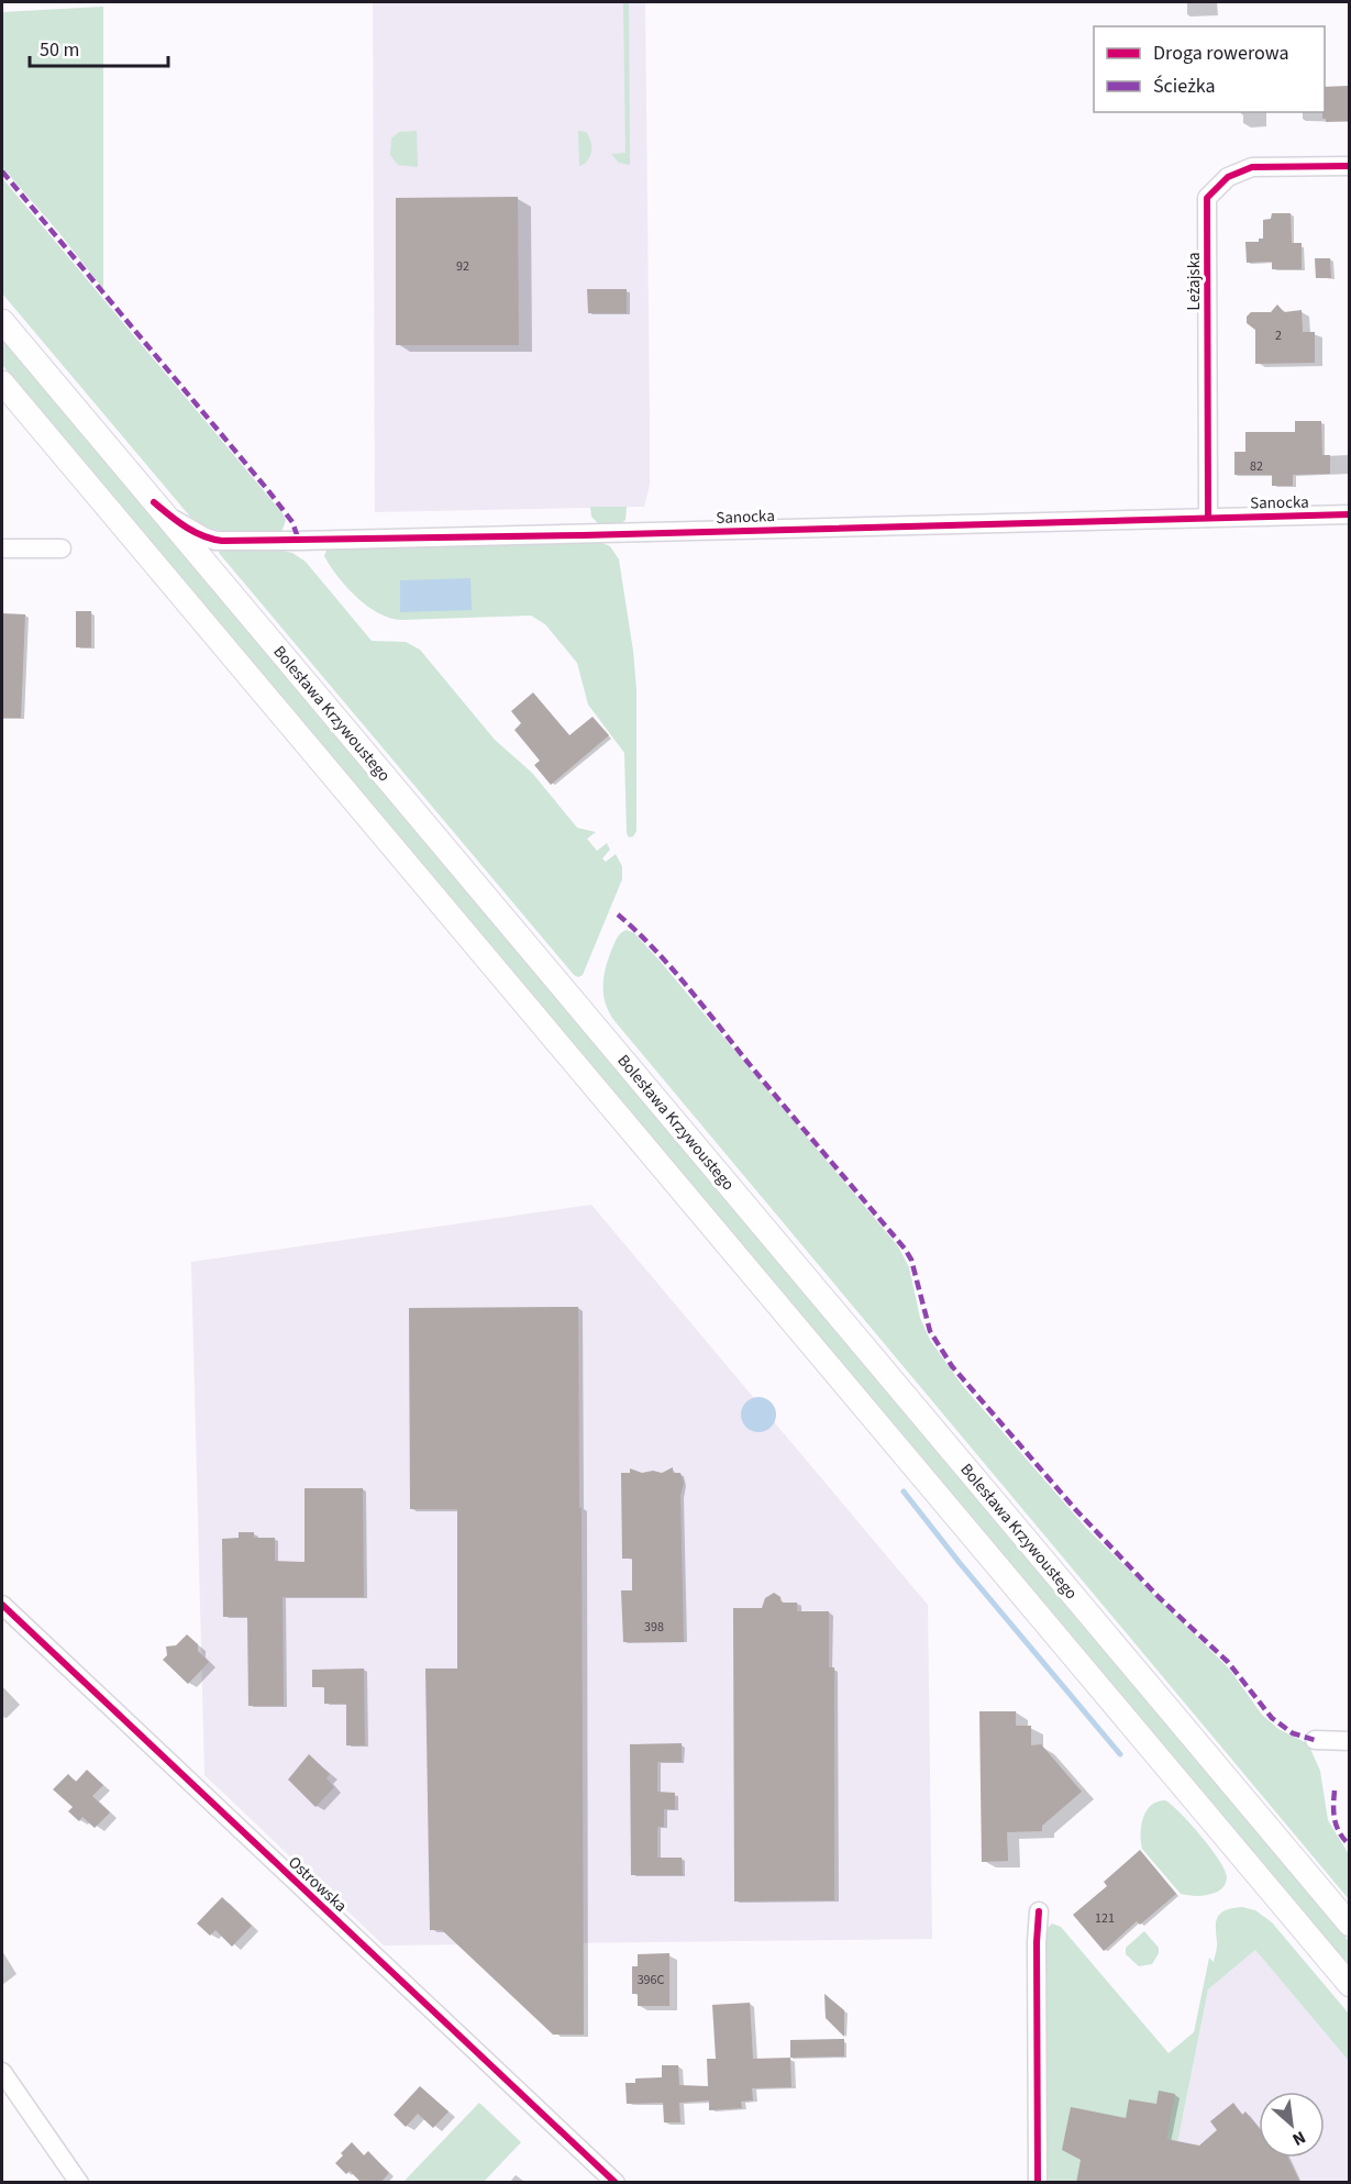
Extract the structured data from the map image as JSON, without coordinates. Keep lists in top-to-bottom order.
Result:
{
  "streets": {
    "main road": ["Bolesława Krzywoustego"],
    "street": ["Leżajska", "Sanocka", "Ostrowska"]
  },
  "crossings": [
    ["Leżajska", "Sanocka"],
    ["Sanocka", "Bolesława Krzywoustego"]
  ],
  "house_numbers": [
    "92",
    "2",
    "82",
    "398",
    "121",
    "396C"
  ],
  "legend": ["Droga rowerowa", "Ścieżka"],
  "scale_bar": "50 m",
  "north": "bottom right"
}
